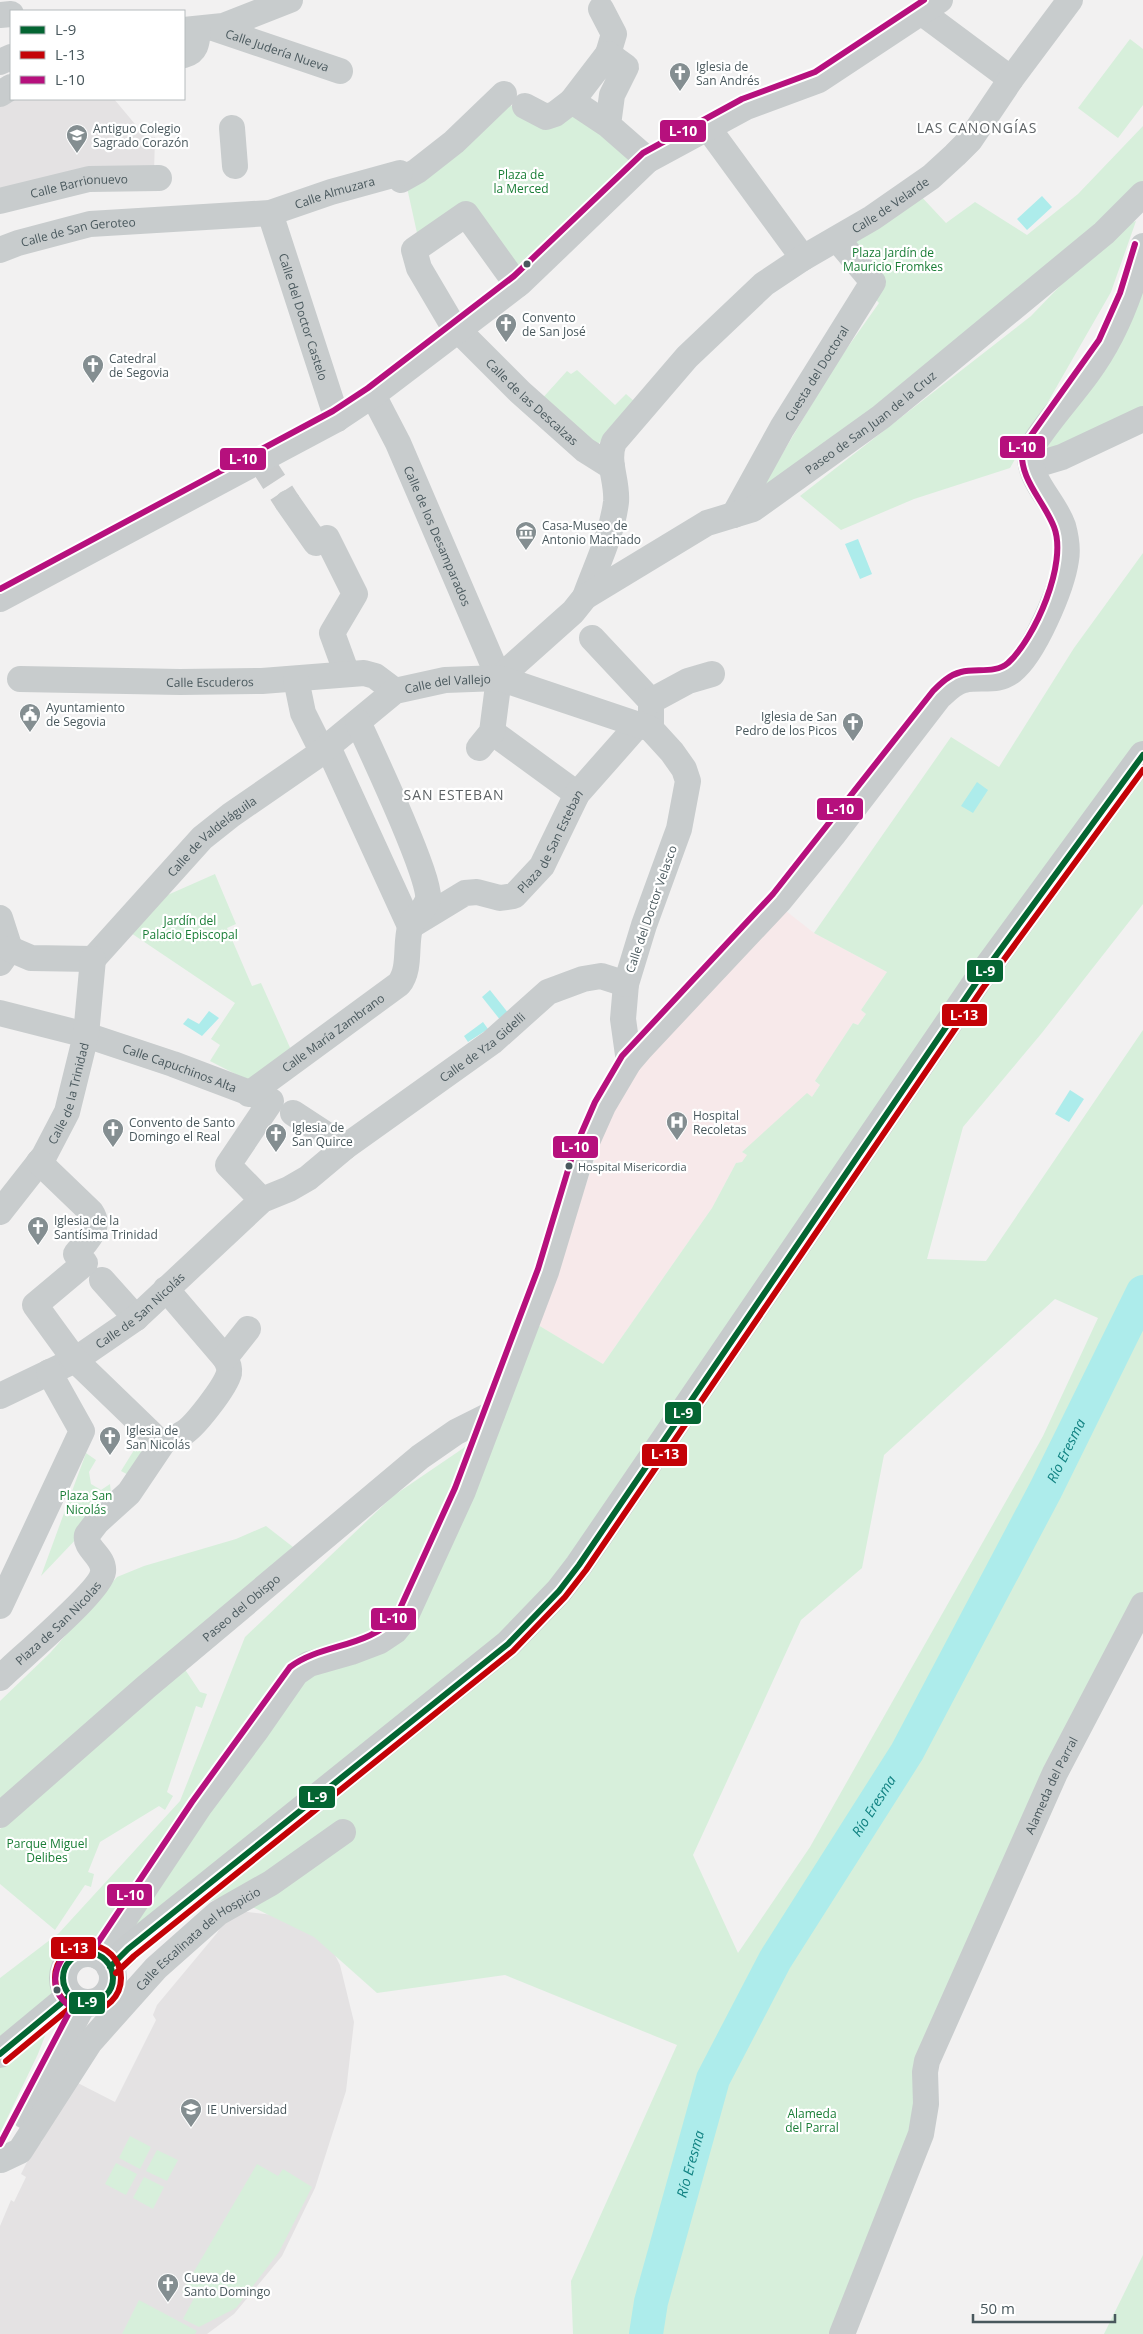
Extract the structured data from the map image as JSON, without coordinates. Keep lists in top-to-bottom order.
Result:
{
  "streets": {
    "street": [
      "Calle Judería Nueva",
      "Calle Barrionuevo",
      "Calle Almuzara",
      "Calle de Velarde",
      "Calle de San Geroteo",
      "Calle del Doctor Castelo",
      "Cuesta del Doctoral",
      "Calle de las Descalzas",
      "Paseo de San Juan de la Cruz",
      "Calle de los Desamparados",
      "Calle Escuderos",
      "Calle del Vallejo",
      "Calle de Valdeláguila",
      "Plaza de San Esteban",
      "Calle del Doctor Velasco",
      "Calle María Zambrano",
      "Calle de Yza Gidelli",
      "Calle Capuchinos Alta",
      "Calle de la Trinidad",
      "Calle de San Nicolás",
      "Paseo del Obispo",
      "Plaza de San Nicolas",
      "Alameda del Parral",
      "Calle Escalinata del Hospicio"
    ]
  },
  "crossings": [
    ["Calle Almuzara", "Calle de San Geroteo"],
    ["Calle Almuzara", "Calle del Doctor Castelo"],
    ["Calle de Velarde", "Cuesta del Doctoral"],
    ["Calle de Velarde", "Calle de las Descalzas"],
    ["Cuesta del Doctoral", "Paseo de San Juan de la Cruz"],
    ["Paseo de San Juan de la Cruz", "Calle del Vallejo"],
    ["Calle de los Desamparados", "Calle del Vallejo"],
    ["Calle Escuderos", "Calle del Vallejo"],
    ["Calle Escuderos", "Calle de Valdeláguila"],
    ["Calle del Vallejo", "Calle de Valdeláguila"],
    ["Calle del Vallejo", "Plaza de San Esteban"],
    ["Calle de Valdeláguila", "Calle de la Trinidad"],
    ["Plaza de San Esteban", "Calle María Zambrano"],
    ["Calle del Doctor Velasco", "Calle de Yza Gidelli"],
    ["Calle María Zambrano", "Calle de Yza Gidelli"],
    ["Calle María Zambrano", "Calle Capuchinos Alta"],
    ["Calle María Zambrano", "Calle de San Nicolás"],
    ["Calle de Yza Gidelli", "Calle Capuchinos Alta"],
    ["Calle de Yza Gidelli", "Calle de San Nicolás"],
    ["Calle Capuchinos Alta", "Calle de la Trinidad"]
  ],
  "districts": ["LAS CANONGÍAS", "SAN ESTEBAN"],
  "water": ["Río Eresma"],
  "parks": [
    "Plaza de la Merced",
    "Plaza Jardín de Mauricio Fromkes",
    "Jardín del Palacio Episcopal",
    "Plaza San Nicolás",
    "Parque Miguel Delibes",
    "Alameda del Parral"
  ],
  "places": {
    "church": [
      "Iglesia de San Andrés",
      "Convento de San José",
      "Catedral de Segovia",
      "Iglesia de San Pedro de los Picos",
      "Convento de Santo Domingo el Real",
      "Iglesia de San Quirce",
      "Iglesia de la Santísima Trinidad",
      "Iglesia de San Nicolás",
      "Cueva de Santo Domingo"
    ],
    "school or university": ["Antiguo Colegio Sagrado Corazón", "IE Universidad"],
    "museum": ["Casa-Museo de Antonio Machado"],
    "public building": ["Ayuntamiento de Segovia"],
    "hospital": ["Hospital Recoletas"],
    "other": ["Hospital Misericordia"]
  },
  "lines": ["transit line L-10", "transit line L-9", "transit line L-13"],
  "legend": ["L-9", "L-13", "L-10"],
  "scale_bar": "50 m"
}
